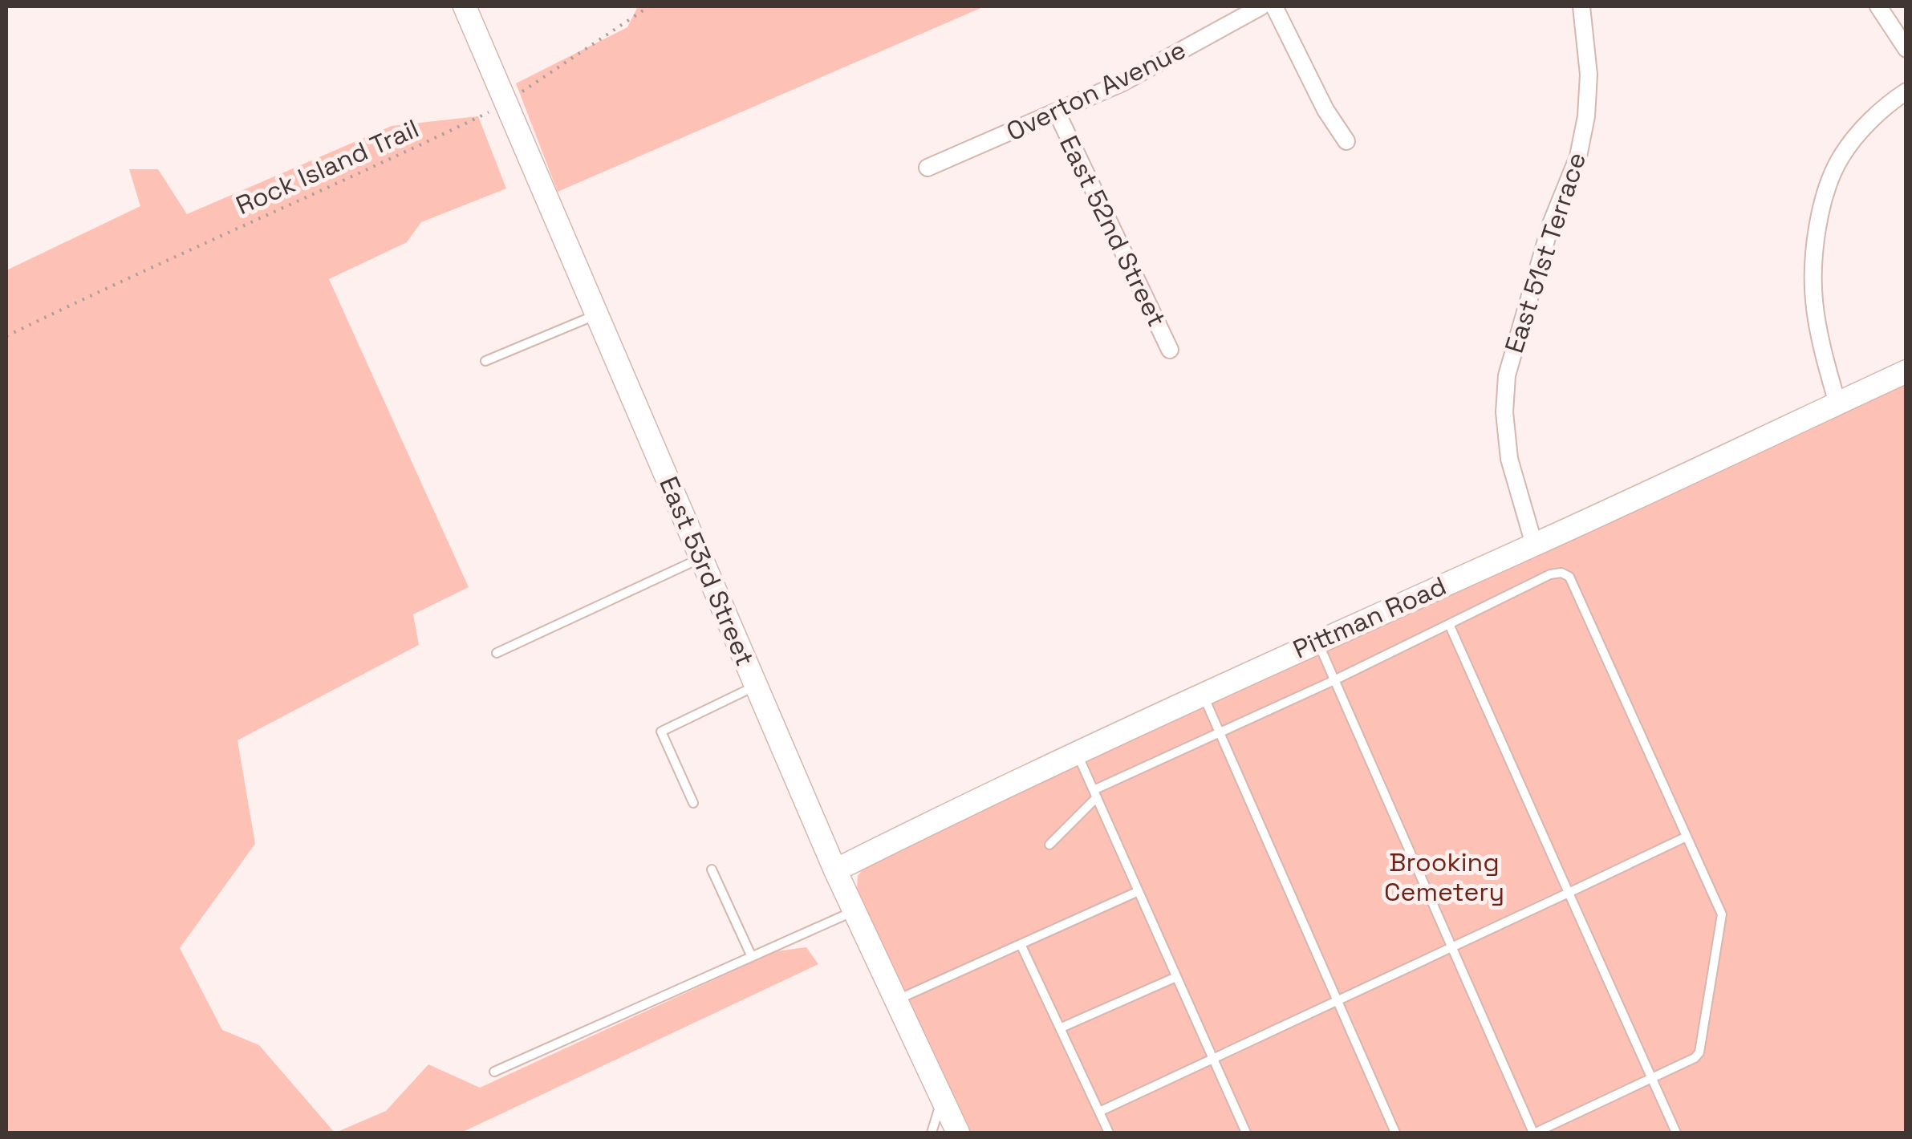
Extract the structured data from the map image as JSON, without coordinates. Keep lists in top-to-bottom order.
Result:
{
  "streets": {
    "street": [
      "Overton Avenue",
      "East 52nd Street",
      "East 51st Terrace",
      "East 53rd Street",
      "Pittman Road"
    ],
    "path": ["Rock Island Trail"]
  },
  "crossings": [
    ["Overton Avenue", "East 52nd Street"],
    ["Rock Island Trail", "East 53rd Street"],
    ["East 51st Terrace", "Pittman Road"],
    ["East 53rd Street", "Pittman Road"]
  ],
  "parks": ["Brooking Cemetery"]
}
